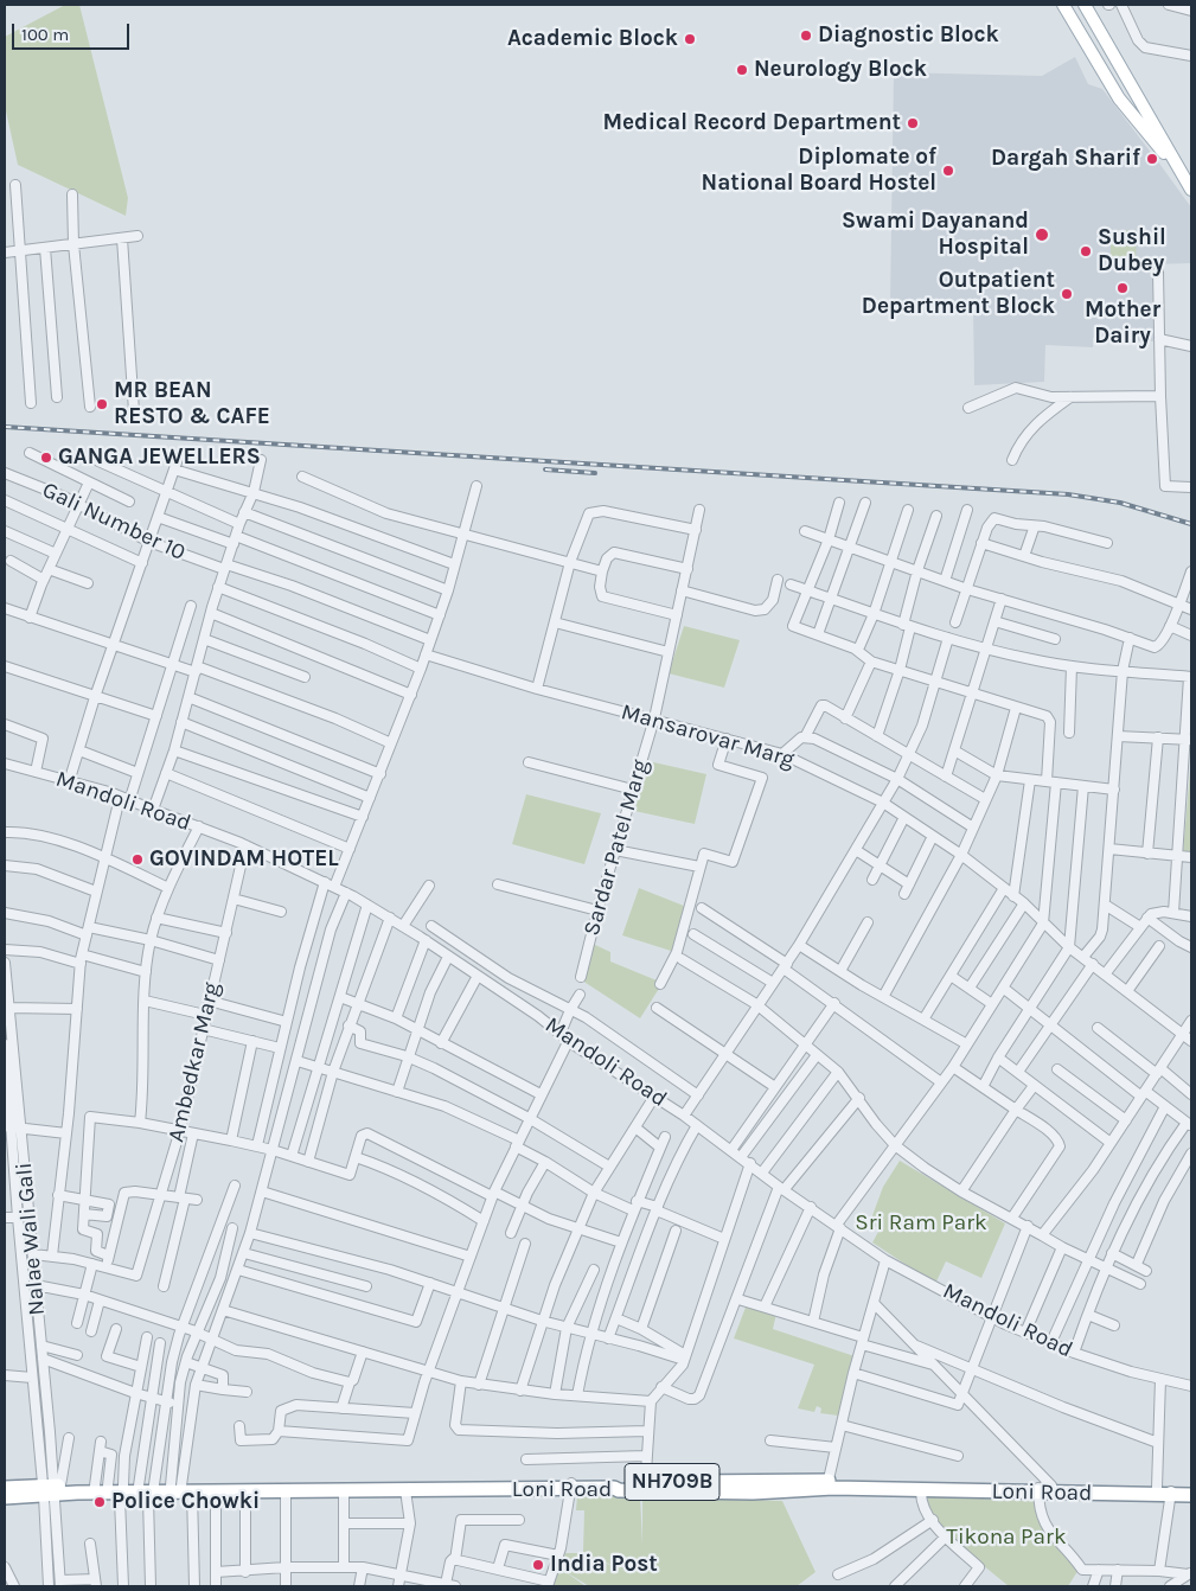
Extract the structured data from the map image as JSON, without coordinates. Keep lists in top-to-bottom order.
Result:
{
  "streets": {
    "highway": ["NH709B", "Loni Road"],
    "street": [
      "Gali Number 10",
      "Mansarovar Marg",
      "Mandoli Road",
      "Sardar Patel Marg",
      "Ambedkar Marg",
      "Nalae Wali Gali"
    ]
  },
  "crossings": [
    ["Mansarovar Marg", "Sardar Patel Marg"],
    ["Mandoli Road", "Ambedkar Marg"],
    ["Nalae Wali Gali", "Loni Road"]
  ],
  "parks": ["Sri Ram Park", "Tikona Park"],
  "places": [
    "Diagnostic Block",
    "Academic Block",
    "Neurology Block",
    "Medical Record Department",
    "Dargah Sharif",
    "Diplomate of National Board Hostel",
    "Swami Dayanand Hospital",
    "Sushil Dubey",
    "Mother Dairy",
    "Outpatient Department Block",
    "MR BEAN RESTO & CAFE",
    "GANGA JEWELLERS",
    "GOVINDAM HOTEL",
    "Police Chowki",
    "India Post"
  ],
  "scale_bar": "100 m"
}
